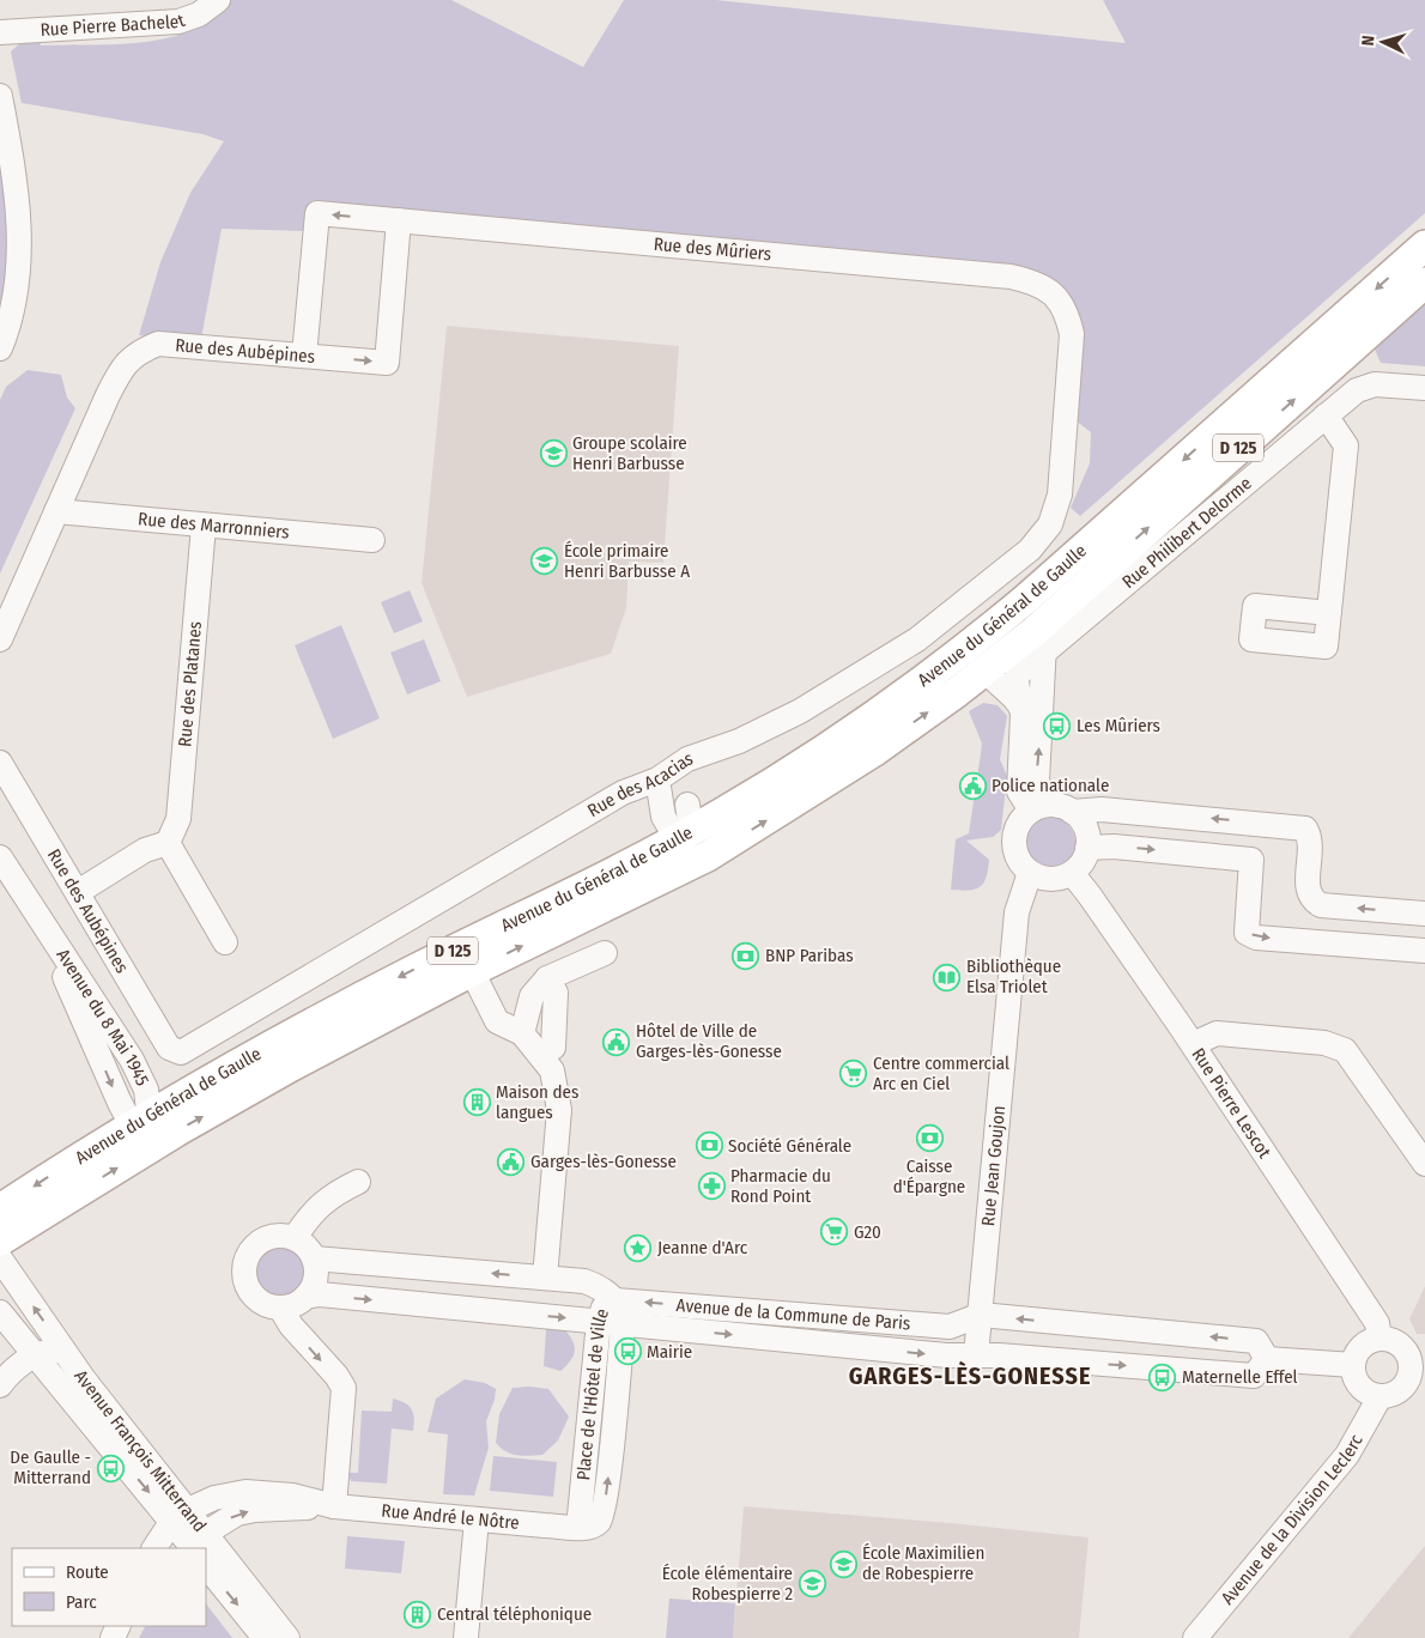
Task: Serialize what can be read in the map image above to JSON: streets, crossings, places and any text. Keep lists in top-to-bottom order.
{
  "streets": {
    "main road": ["D 125", "Avenue du Général de Gaulle"],
    "street": [
      "Rue Pierre Bachelet",
      "Rue des Mûriers",
      "Rue des Aubépines",
      "Rue des Marronniers",
      "Rue Philibert Delorme",
      "Rue des Platanes",
      "Rue des Acacias",
      "Avenue du 8 Mai 1945",
      "Rue Pierre Lescot",
      "Rue Jean Goujon",
      "Avenue de la Commune de Paris",
      "Place de l'Hôtel de Ville",
      "Avenue François Mitterrand",
      "Rue André le Nôtre",
      "Avenue de la Division Leclerc"
    ]
  },
  "crossings": [
    ["Rue des Mûriers", "Rue des Aubépines"],
    ["Rue des Mûriers", "Rue des Acacias"],
    ["Rue des Aubépines", "Rue des Marronniers"],
    ["Rue des Aubépines", "Rue des Acacias"],
    ["Rue des Marronniers", "Rue des Platanes"],
    ["Rue Philibert Delorme", "Avenue du Général de Gaulle"],
    ["Avenue du Général de Gaulle", "Avenue du 8 Mai 1945"],
    ["Rue Pierre Lescot", "Rue Jean Goujon"],
    ["Rue Pierre Lescot", "Avenue de la Division Leclerc"],
    ["Rue Jean Goujon", "Avenue de la Commune de Paris"],
    ["Avenue de la Commune de Paris", "Place de l'Hôtel de Ville"],
    ["Place de l'Hôtel de Ville", "Rue André le Nôtre"],
    ["Avenue François Mitterrand", "Rue André le Nôtre"]
  ],
  "districts": ["GARGES-LÈS-GONESSE"],
  "places": {
    "school or university": [
      "Groupe scolaire Henri Barbusse",
      "École primaire Henri Barbusse A",
      "École Maximilien de Robespierre",
      "École élémentaire Robespierre 2"
    ],
    "bus stop": [
      "Les Mûriers",
      "Mairie",
      "Maternelle Effel",
      "De Gaulle - Mitterrand"
    ],
    "public building": ["Police nationale", "Hôtel de Ville de Garges-lès-Gonesse", "Garges-lès-Gonesse"],
    "bank": ["BNP Paribas", "Caisse d'Épargne", "Société Générale"],
    "library": ["Bibliothèque Elsa Triolet"],
    "supermarket": ["Centre commercial Arc en Ciel", "G20"],
    "building": ["Maison des langues", "Central téléphonique"],
    "pharmacy": ["Pharmacie du Rond Point"],
    "place": ["Jeanne d'Arc"]
  },
  "legend": ["Route", "Parc"],
  "north": "left"
}
